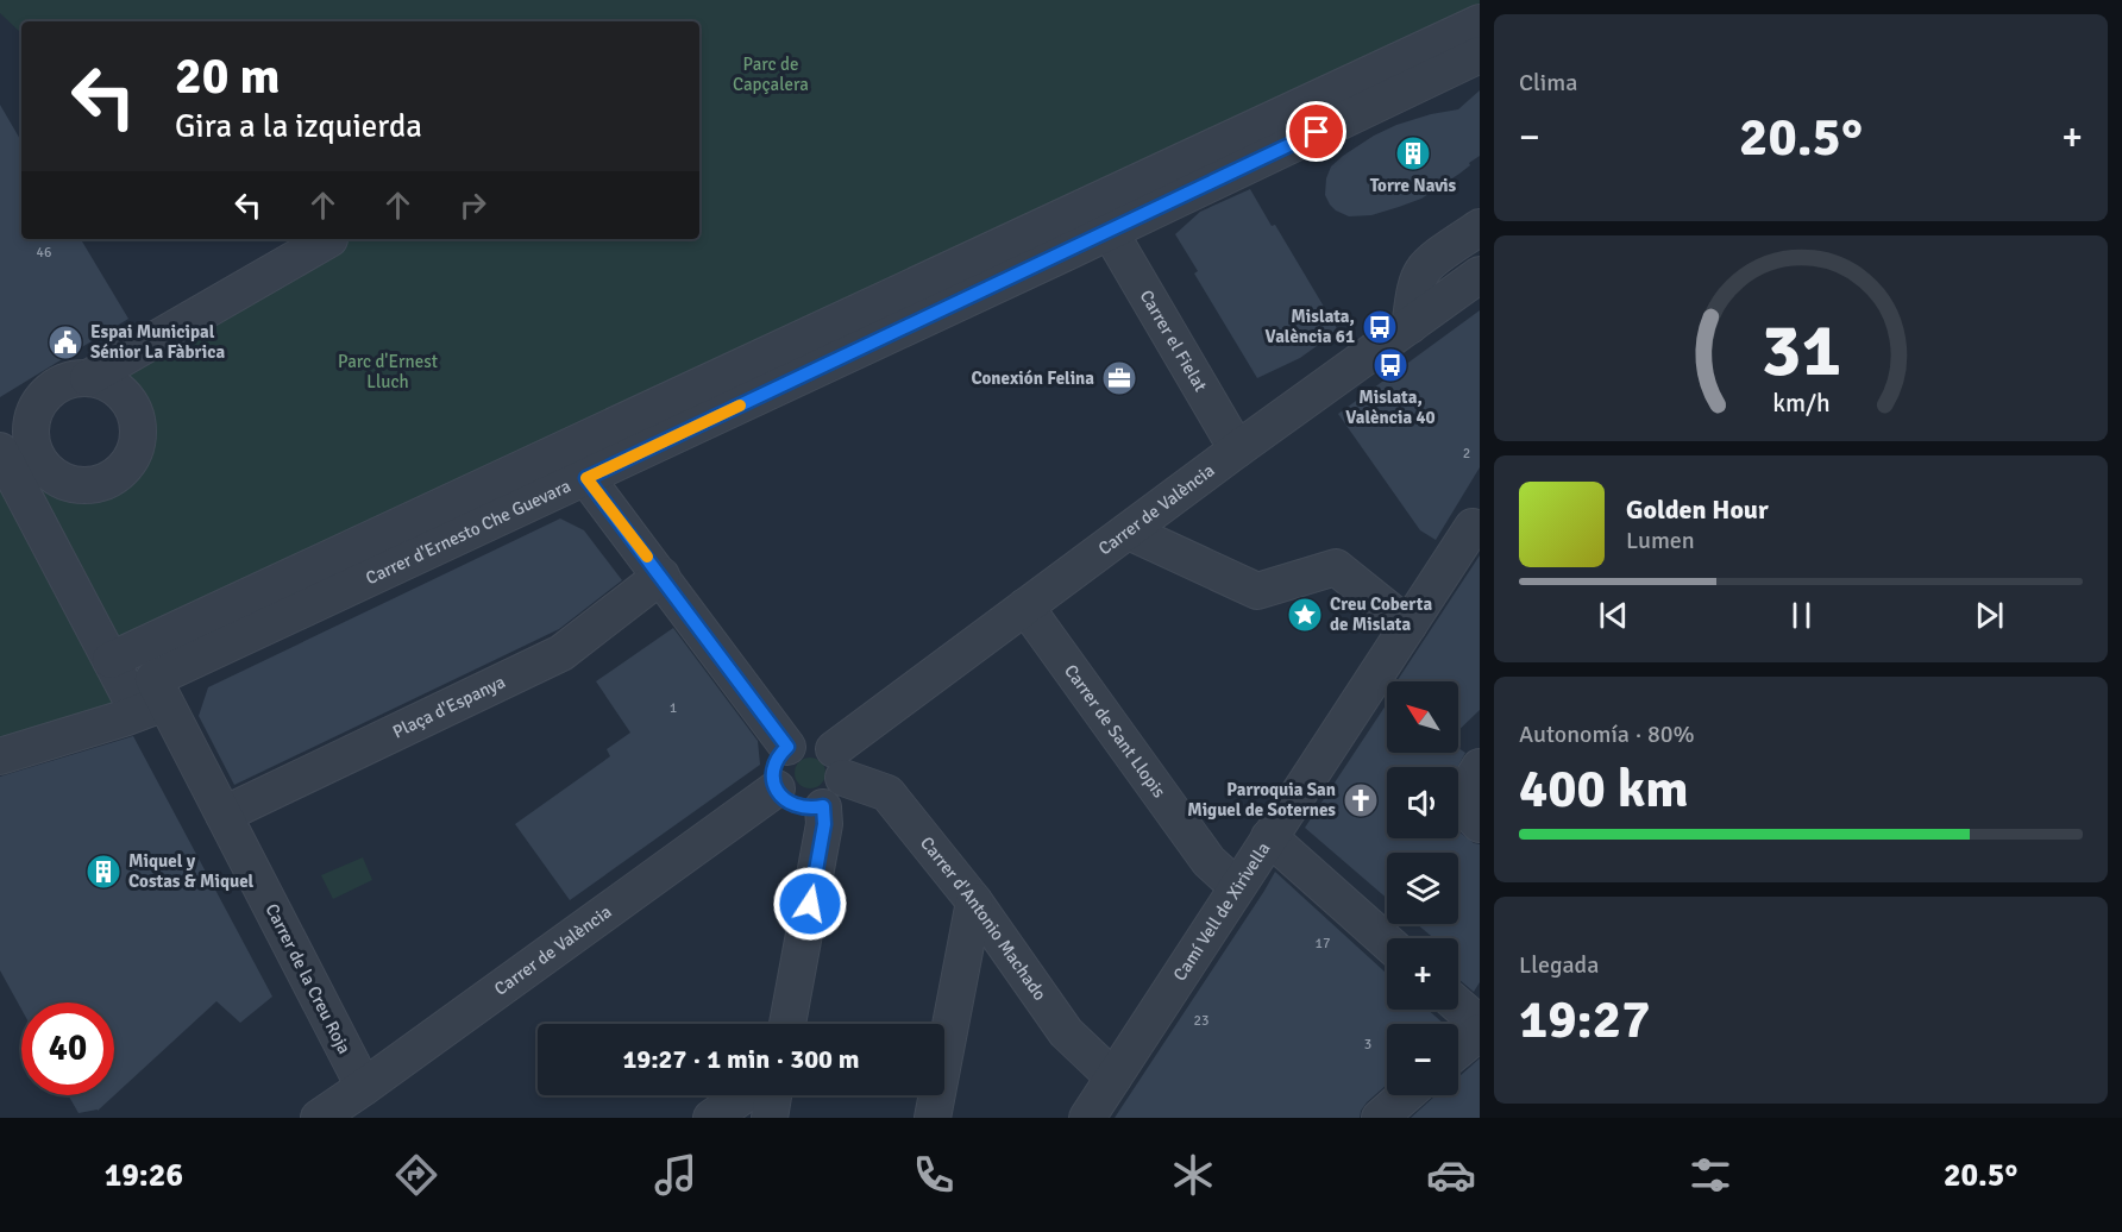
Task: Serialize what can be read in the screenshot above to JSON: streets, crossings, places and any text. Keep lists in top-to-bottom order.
{
  "streets": {
    "street": [
      "Carrer el Fielat",
      "Carrer de València",
      "Carrer d'Ernesto Che Guevara",
      "Plaça d'Espanya",
      "Carrer de Sant Llopis",
      "Camí Vell de Xirivella",
      "Carrer d'Antonio Machado",
      "Carrer de la Creu Roja"
    ]
  },
  "crossings": [
    ["Carrer el Fielat", "Carrer de València"],
    ["Carrer el Fielat", "Carrer d'Ernesto Che Guevara"],
    ["Carrer de València", "Carrer de Sant Llopis"],
    ["Carrer de València", "Carrer d'Antonio Machado"],
    ["Carrer de València", "Carrer de la Creu Roja"],
    ["Carrer d'Ernesto Che Guevara", "Carrer de la Creu Roja"],
    ["Plaça d'Espanya", "Carrer de la Creu Roja"],
    ["Carrer de Sant Llopis", "Camí Vell de Xirivella"],
    ["Camí Vell de Xirivella", "Carrer d'Antonio Machado"]
  ],
  "parks": ["Parc de Capçalera", "Parc d'Ernest Lluch"],
  "places": {
    "building": ["Torre Navis", "Miquel y Costas & Miquel"],
    "bus stop": ["Mislata, València 61", "Mislata, València 40"],
    "public building": ["Espai Municipal Sénior La Fàbrica"],
    "office": ["Conexión Felina"],
    "place": ["Creu Coberta de Mislata"],
    "church": ["Parroquia San Miguel de Soternes"]
  },
  "house_numbers": [
    "46",
    "2",
    "1",
    "17",
    "23",
    "3"
  ],
  "north": "top left",
  "page": {
    "tile": [
      "Clima",
      ["Autonomía · 80%", "400 km"],
      ["Llegada", "19:27"]
    ],
    "turn": ["20 m", "Gira a la izquierda"],
    "heat": ["−", "20.5°", "+"],
    "song": ["Golden Hour", "Lumen"],
    "map_buttons": ["+", "−"],
    "limit": "40",
    "trip": "19:27 · 1 min · 300 m",
    "tabs": ["19:26", "20.5°"],
    "gauge": ["31", "km/h"]
  }
}
